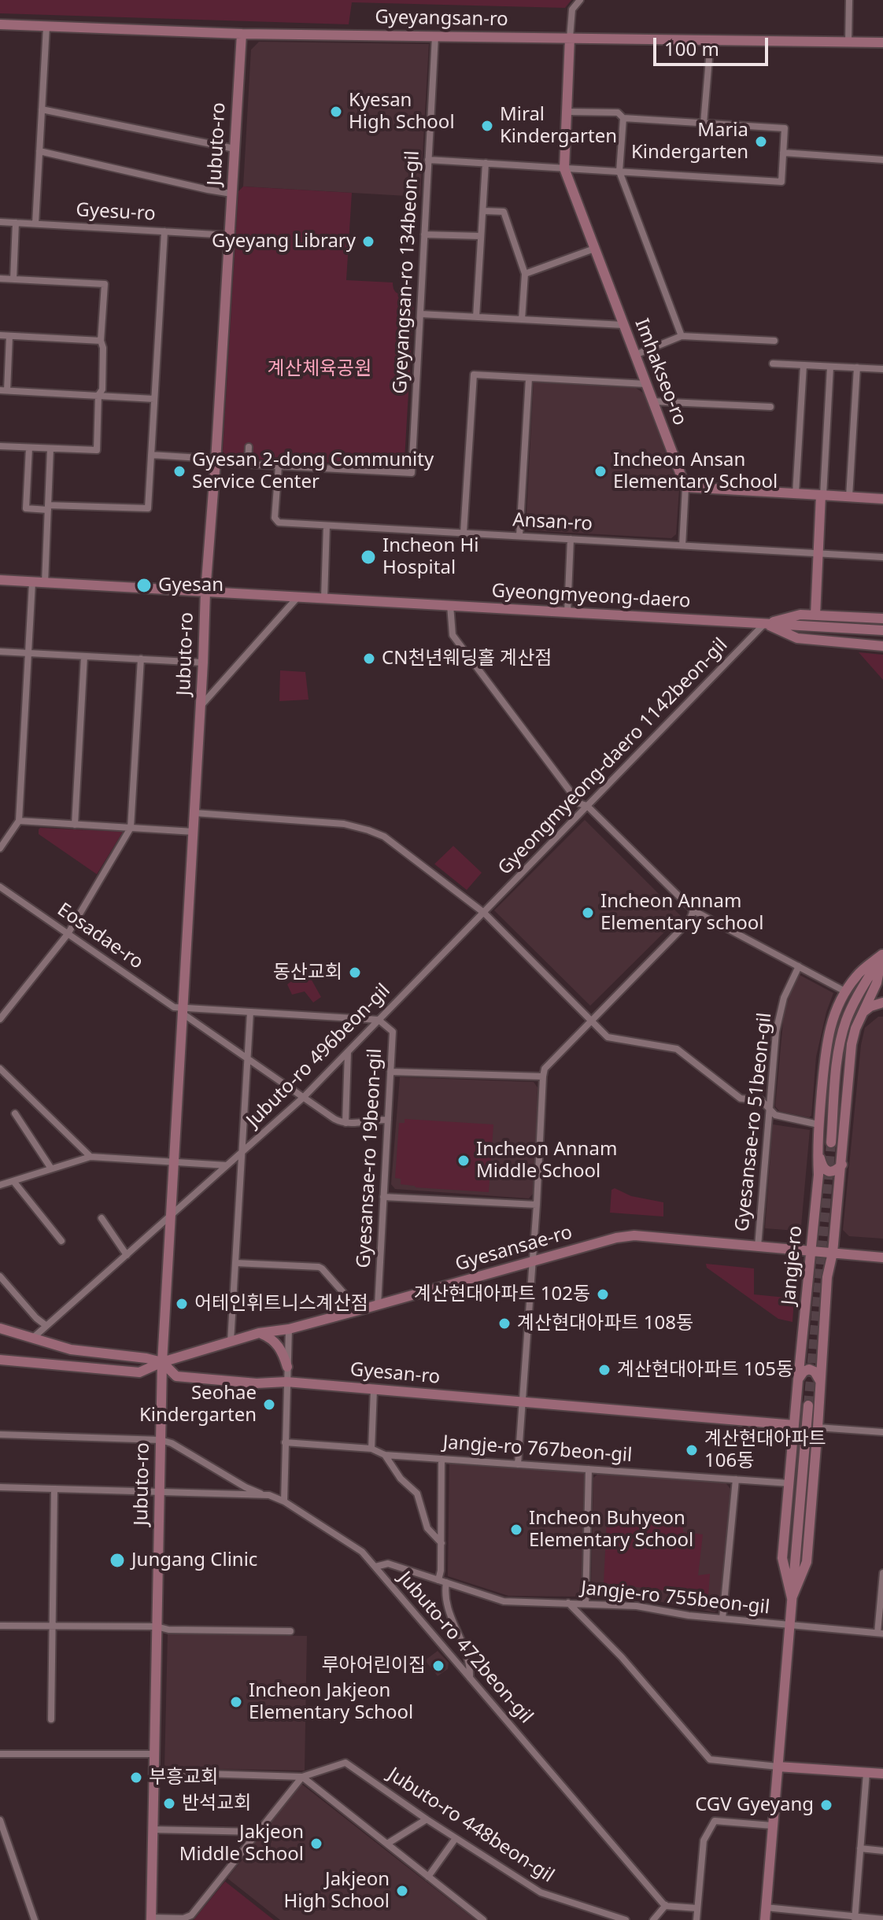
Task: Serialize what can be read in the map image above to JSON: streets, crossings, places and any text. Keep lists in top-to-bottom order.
{
  "streets": {
    "street": [
      "Gyeyangsan-ro",
      "Jubuto-ro",
      "Gyesu-ro",
      "Gyeyangsan-ro 134beon-gil",
      "Imhakseo-ro",
      "Ansan-ro",
      "Gyeongmyeong-daero",
      "Gyeongmyeong-daero 1142beon-gil",
      "Eosadae-ro",
      "Jubuto-ro 496beon-gil",
      "Gyesansae-ro 51beon-gil",
      "Gyesansae-ro 19beon-gil",
      "Gyesansae-ro",
      "Jangje-ro",
      "Gyesan-ro",
      "Jangje-ro 767beon-gil",
      "Jangje-ro 755beon-gil",
      "Jubuto-ro 472beon-gil",
      "Jubuto-ro 448beon-gil"
    ]
  },
  "crossings": [
    ["Gyeyangsan-ro", "Jubuto-ro"],
    ["Gyeyangsan-ro", "Gyeyangsan-ro 134beon-gil"],
    ["Gyeyangsan-ro", "Imhakseo-ro"],
    ["Jubuto-ro", "Gyesu-ro"],
    ["Jubuto-ro", "Gyeongmyeong-daero"],
    ["Jubuto-ro", "Eosadae-ro"],
    ["Jubuto-ro", "Jubuto-ro 496beon-gil"],
    ["Jubuto-ro", "Gyesansae-ro"],
    ["Jubuto-ro", "Gyesan-ro"],
    ["Jubuto-ro", "Jubuto-ro 472beon-gil"],
    ["Jubuto-ro", "Jubuto-ro 448beon-gil"],
    ["Gyeyangsan-ro 134beon-gil", "Ansan-ro"],
    ["Gyeongmyeong-daero", "Gyeongmyeong-daero 1142beon-gil"],
    ["Gyeongmyeong-daero 1142beon-gil", "Jubuto-ro 496beon-gil"],
    ["Jubuto-ro 496beon-gil", "Gyesansae-ro 19beon-gil"],
    ["Gyesansae-ro 51beon-gil", "Gyesansae-ro"],
    ["Gyesansae-ro 19beon-gil", "Gyesansae-ro"],
    ["Gyesansae-ro", "Jangje-ro"],
    ["Gyesansae-ro", "Gyesan-ro"],
    ["Jangje-ro", "Gyesan-ro"],
    ["Jangje-ro", "Jangje-ro 767beon-gil"],
    ["Jangje-ro", "Jangje-ro 755beon-gil"],
    ["Jangje-ro 755beon-gil", "Jubuto-ro 472beon-gil"]
  ],
  "parks": ["계산체육공원"],
  "places": [
    "Kyesan High School",
    "Miral Kindergarten",
    "Maria Kindergarten",
    "Gyeyang Library",
    "Gyesan 2-dong Community Service Center",
    "Incheon Ansan Elementary School",
    "Incheon Hi Hospital",
    "Gyesan",
    "CN천년웨딩홀 계산점",
    "Incheon Annam Elementary school",
    "동산교회",
    "Incheon Annam Middle School",
    "계산현대아파트 102동",
    "어테인휘트니스계산점",
    "계산현대아파트 108동",
    "계산현대아파트 105동",
    "Seohae Kindergarten",
    "계산현대아파트 106동",
    "Incheon Buhyeon Elementary School",
    "Jungang Clinic",
    "루아어린이집",
    "Incheon Jakjeon Elementary School",
    "부흥교회",
    "반석교회",
    "CGV Gyeyang",
    "Jakjeon Middle School",
    "Jakjeon High School"
  ],
  "scale_bar": "100 m"
}
